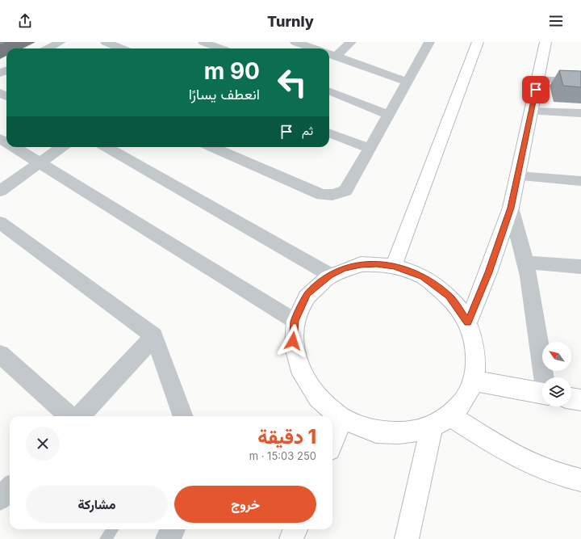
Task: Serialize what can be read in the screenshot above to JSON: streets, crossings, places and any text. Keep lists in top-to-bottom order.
{
  "north": "top left",
  "page": {
    "header": "Turnly",
    "turn": ["90 m", "انعطف يسارًا"],
    "then": "ثم",
    "heading": ["1 دقيقة", "250 m · 15:03"],
    "buttons": ["خروج", "مشاركة"]
  }
}
